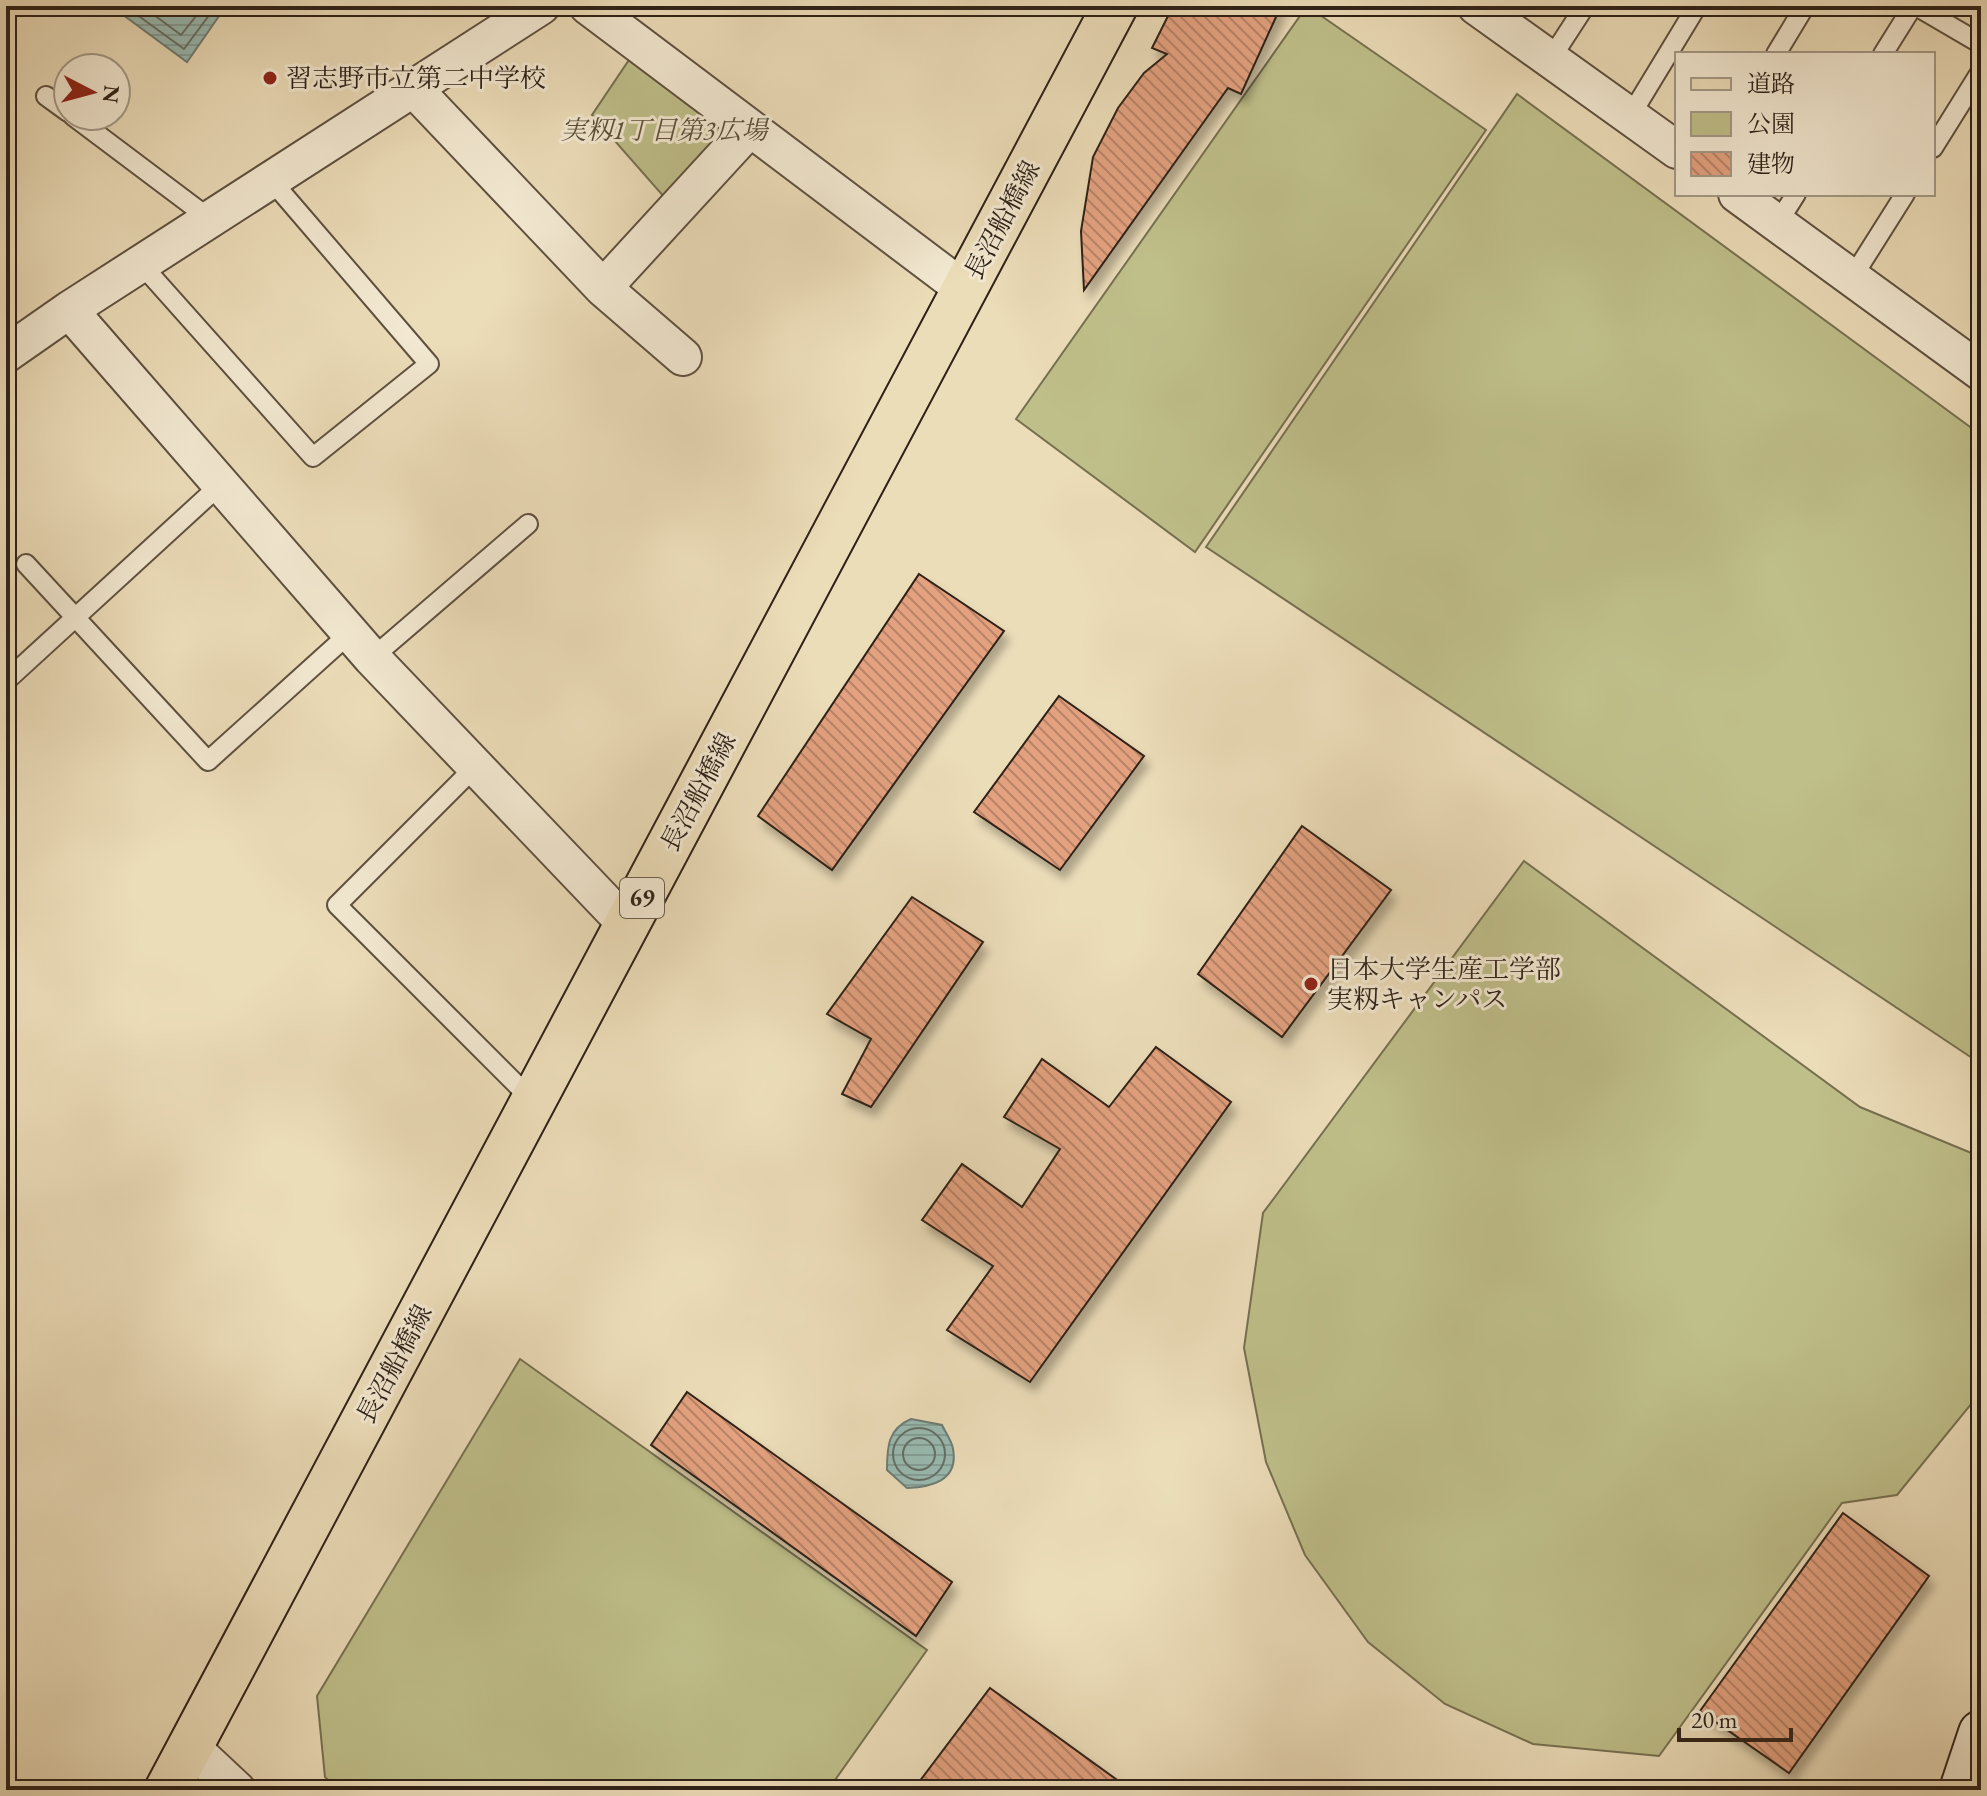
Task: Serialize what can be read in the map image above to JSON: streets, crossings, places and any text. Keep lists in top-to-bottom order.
{
  "streets": {
    "main road": ["長沼船橋線", "69"]
  },
  "parks": ["実籾1丁目第3広場"],
  "places": ["習志野市立第二中学校", "日本大学生産工学部 実籾キャンパス"],
  "legend": ["道路", "公園", "建物"],
  "scale_bar": "20 m",
  "north": "right"
}
